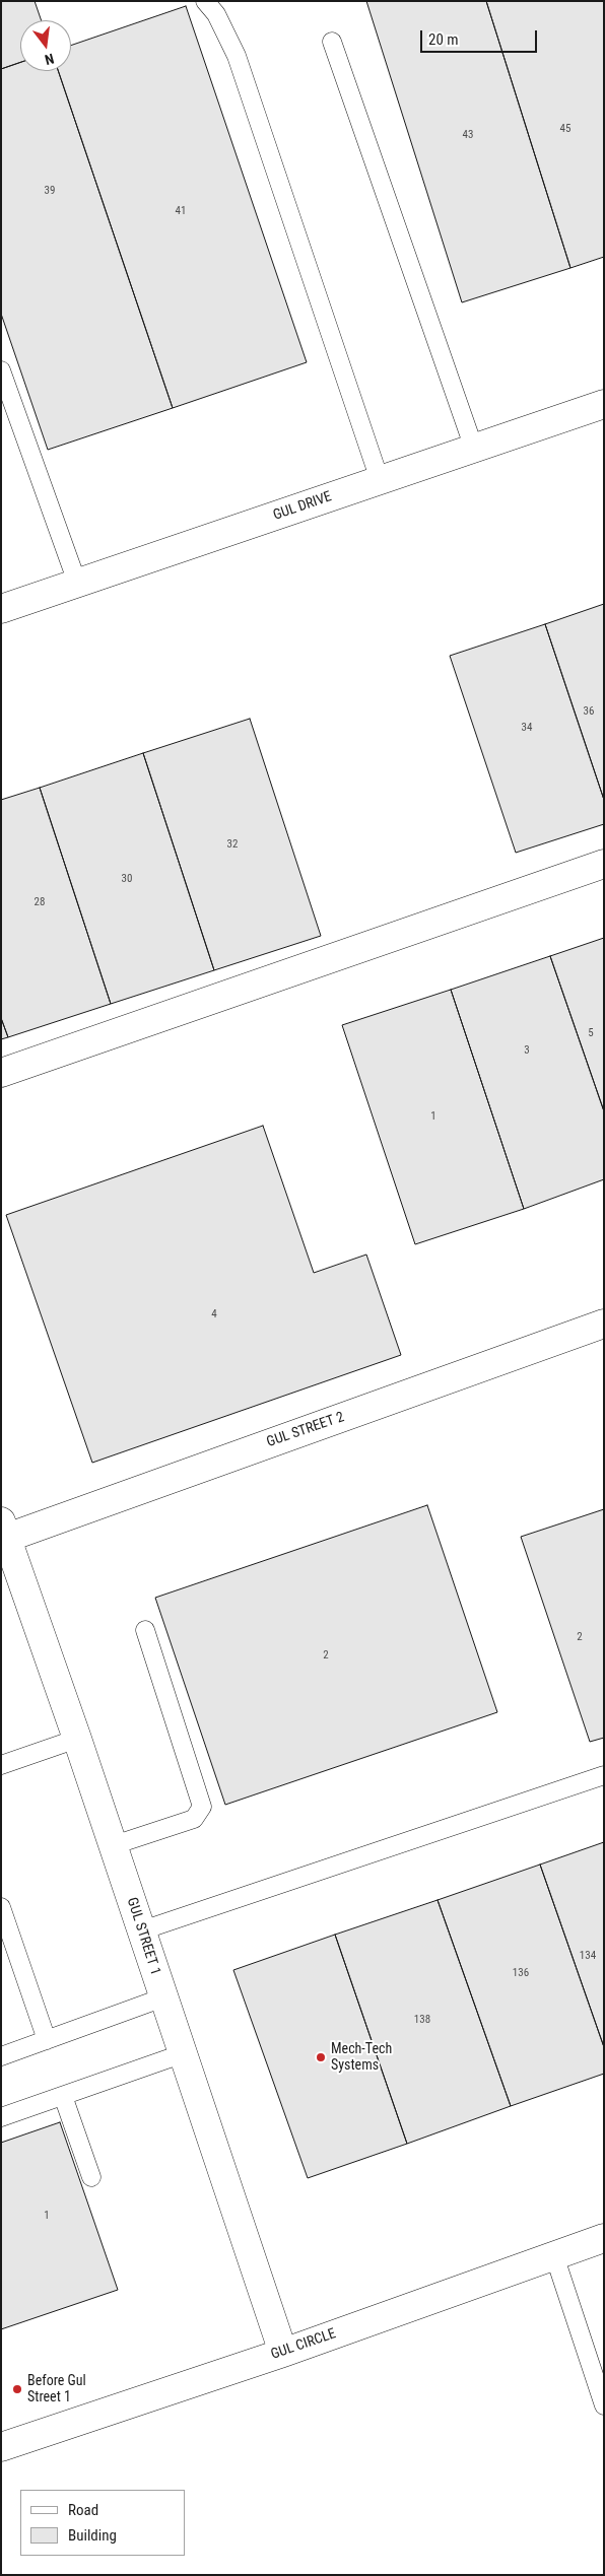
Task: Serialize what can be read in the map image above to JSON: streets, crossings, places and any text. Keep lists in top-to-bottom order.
{
  "streets": {
    "street": [
      "GUL DRIVE",
      "GUL STREET 2",
      "GUL STREET 1",
      "GUL CIRCLE"
    ]
  },
  "crossings": [
    ["GUL STREET 2", "GUL STREET 1"],
    ["GUL STREET 1", "GUL CIRCLE"]
  ],
  "places": ["Mech-Tech Systems", "Before Gul Street 1"],
  "house_numbers": [
    "45",
    "43",
    "39",
    "41",
    "36",
    "34",
    "32",
    "30",
    "28",
    "5",
    "3",
    "1",
    "4",
    "2",
    "2",
    "134",
    "136",
    "138",
    "1"
  ],
  "legend": ["Road", "Building"],
  "scale_bar": "20 m",
  "north": "bottom"
}
